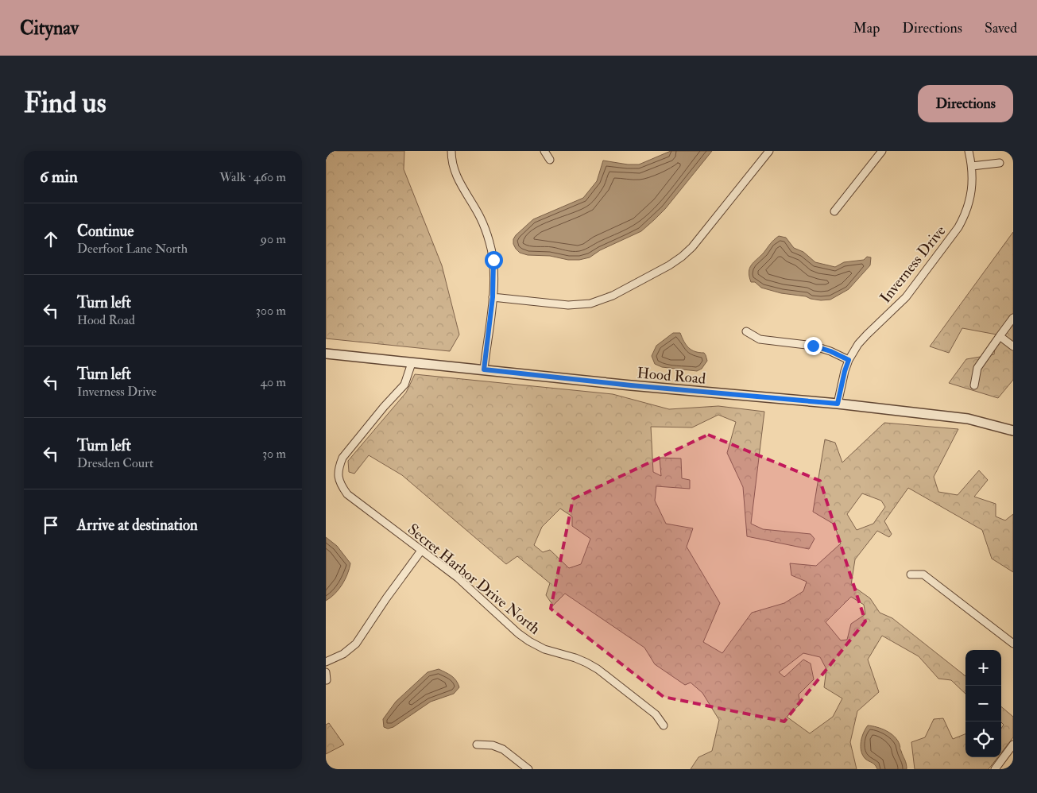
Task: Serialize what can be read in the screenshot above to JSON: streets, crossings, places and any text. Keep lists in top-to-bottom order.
{
  "streets": {
    "street": ["Inverness Drive", "Hood Road", "Secret Harbor Drive North"]
  },
  "crossings": [
    ["Inverness Drive", "Hood Road"],
    ["Hood Road", "Secret Harbor Drive North"]
  ],
  "page": {
    "header": "Citynav",
    "nav": ["Map", "Directions", "Saved"],
    "buttons": "Directions",
    "title": "Find us",
    "heading": ["6 min", "Walk · 460 m"],
    "list": [
      ["Continue", "Deerfoot Lane North", "90 m"],
      ["Turn left", "Hood Road", "300 m"],
      ["Turn left", "Inverness Drive", "40 m"],
      ["Turn left", "Dresden Court", "30 m"],
      "Arrive at destination"
    ],
    "map_buttons": ["+", "−"]
  }
}
